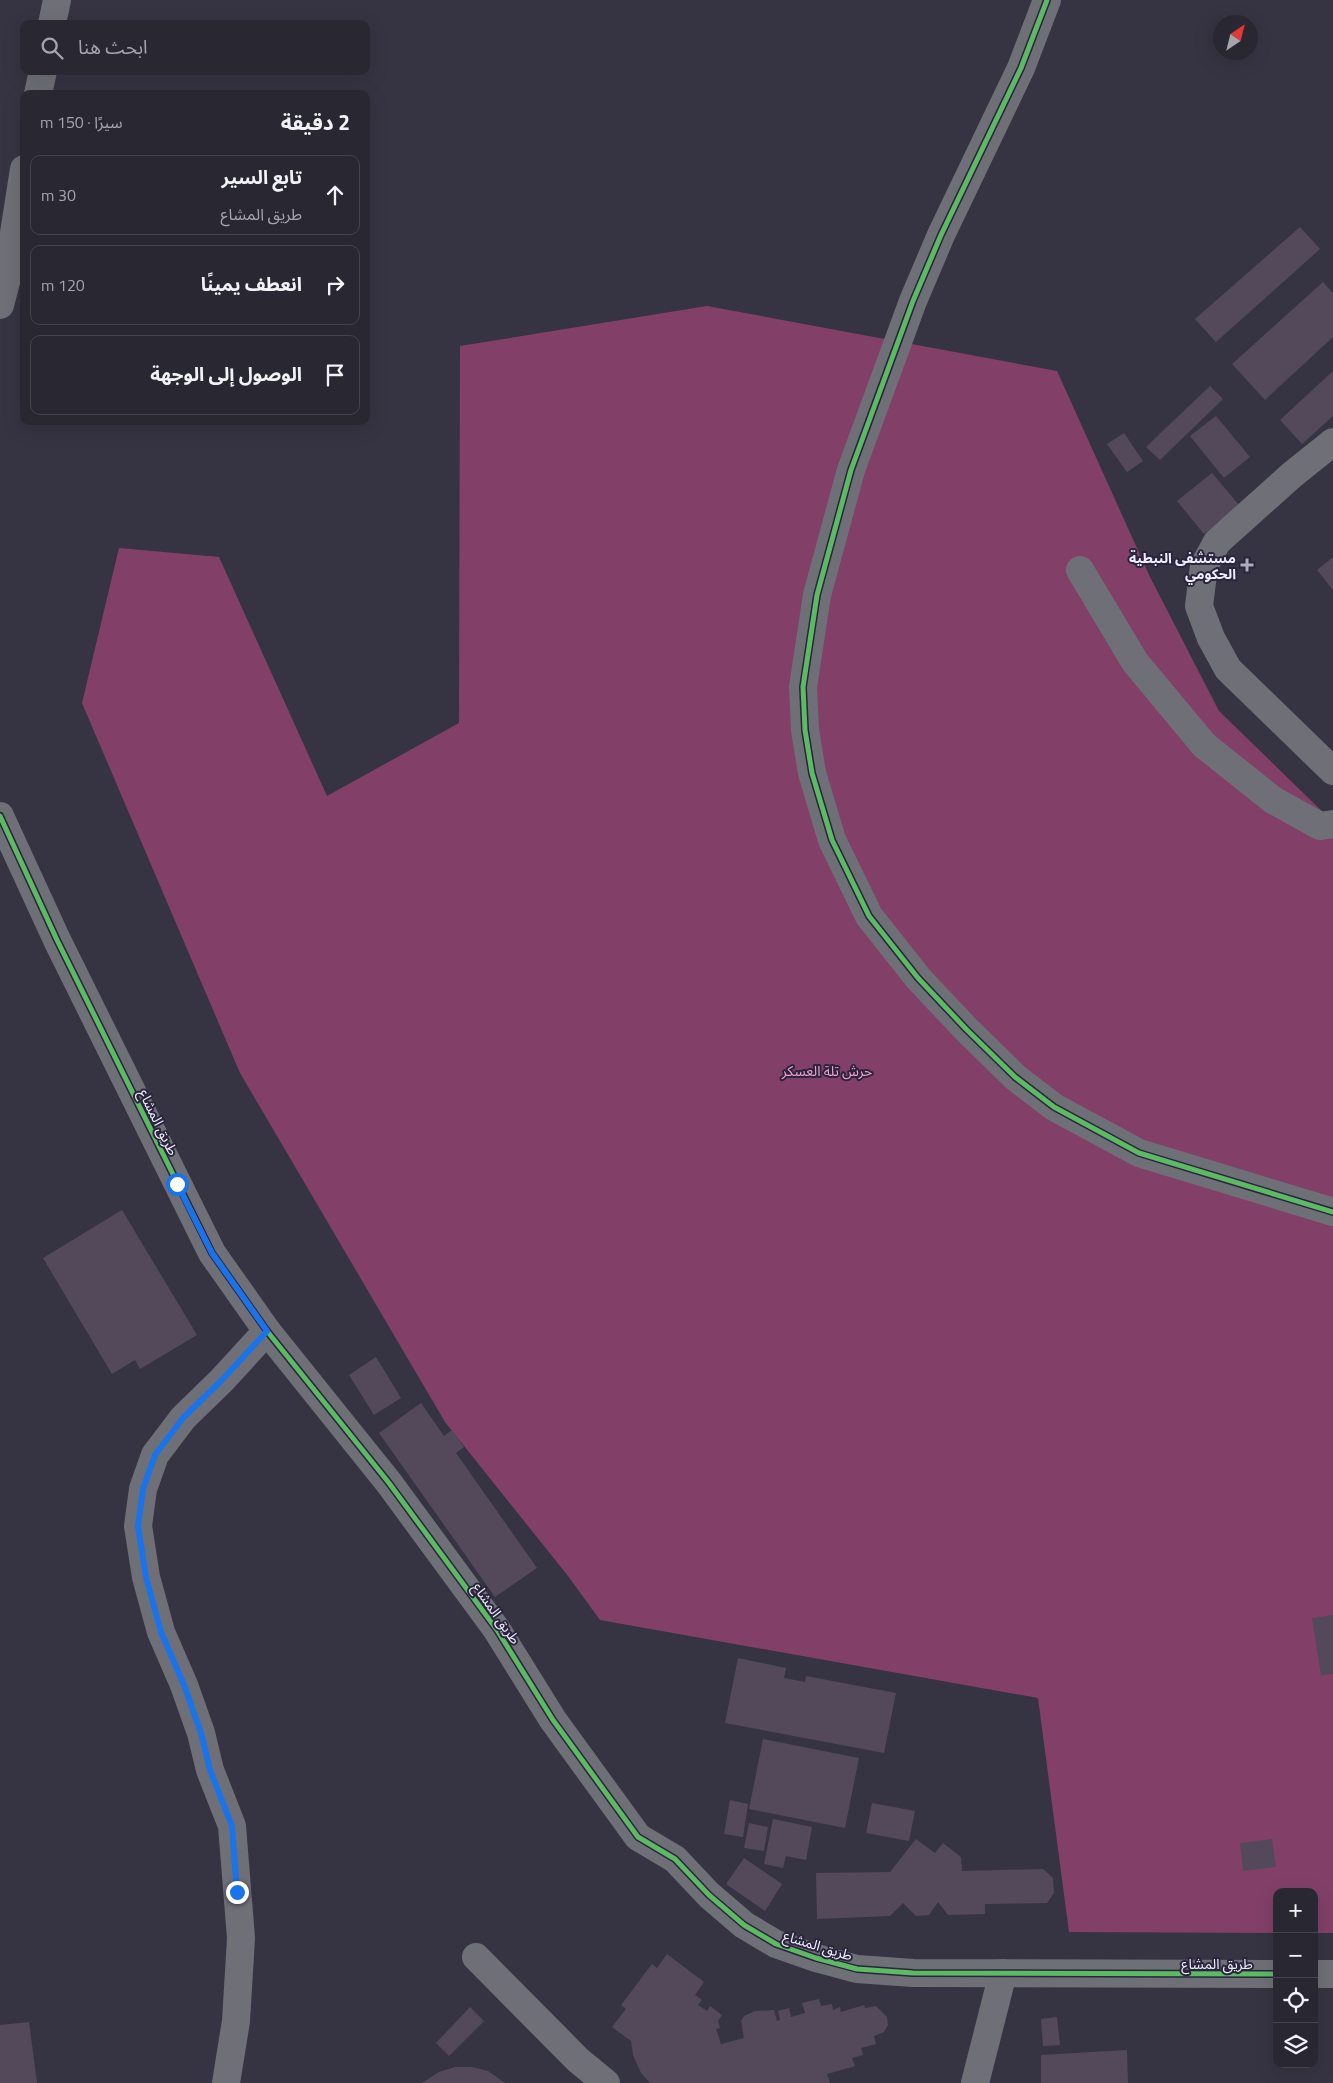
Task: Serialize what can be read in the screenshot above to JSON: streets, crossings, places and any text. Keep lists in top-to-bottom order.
{
  "streets": {
    "street": ["طريق المشاع"]
  },
  "parks": ["حرش تلة العسكر"],
  "places": {
    "health": ["مستشفى النبطية الحكومي"]
  },
  "north": "top right",
  "page": {
    "search": "ابحث هنا",
    "heading": ["2 دقيقة", "سيرًا · 150 m"],
    "list": [
      ["تابع السير", "طريق المشاع", "30 m"],
      ["انعطف يمينًا", "120 m"],
      "الوصول إلى الوجهة"
    ],
    "map_buttons": ["+", "−"]
  }
}
